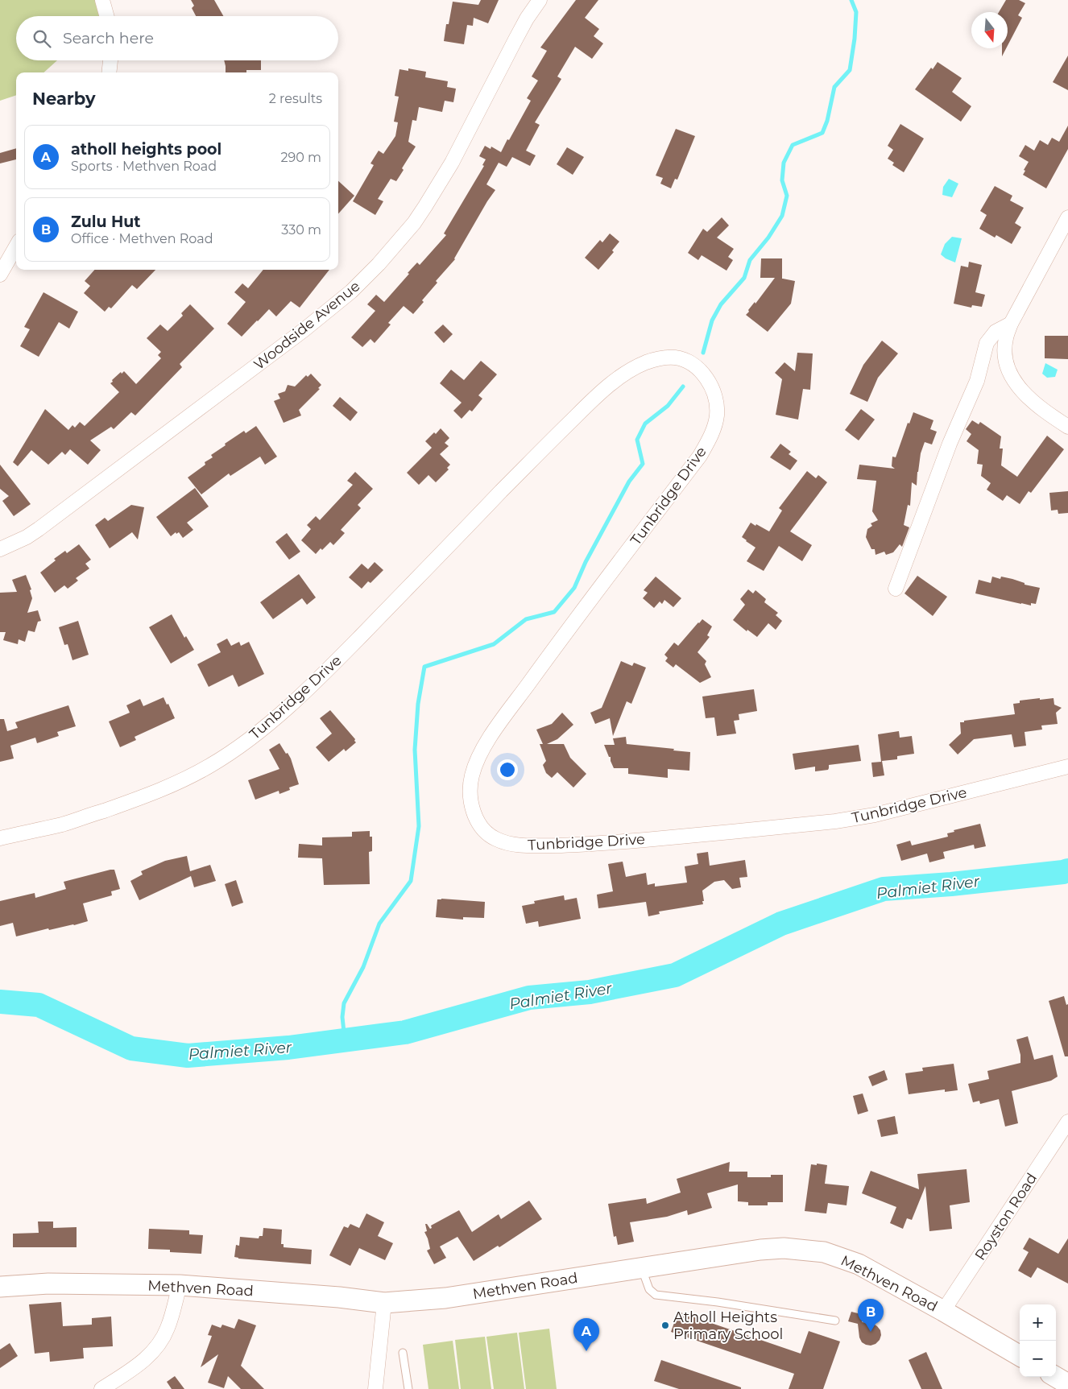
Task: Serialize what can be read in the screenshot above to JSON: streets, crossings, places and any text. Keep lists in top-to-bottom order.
{
  "streets": {
    "street": [
      "Woodside Avenue",
      "Tunbridge Drive",
      "Royston Road",
      "Methven Road"
    ]
  },
  "crossings": [
    ["Royston Road", "Methven Road"]
  ],
  "water": ["Palmiet River"],
  "places": ["Atholl Heights Primary School"],
  "north": "bottom",
  "page": {
    "search": "Search here",
    "heading": ["Nearby", "2 results"],
    "list": [
      {
        "mark": "A",
        "name": "atholl heights pool",
        "note": "Sports · Methven Road",
        "value": "290 m"
      },
      {
        "mark": "B",
        "name": "Zulu Hut",
        "note": "Office · Methven Road",
        "value": "330 m"
      }
    ],
    "pins": ["B", "A"],
    "map_buttons": ["+", "−"]
  }
}
